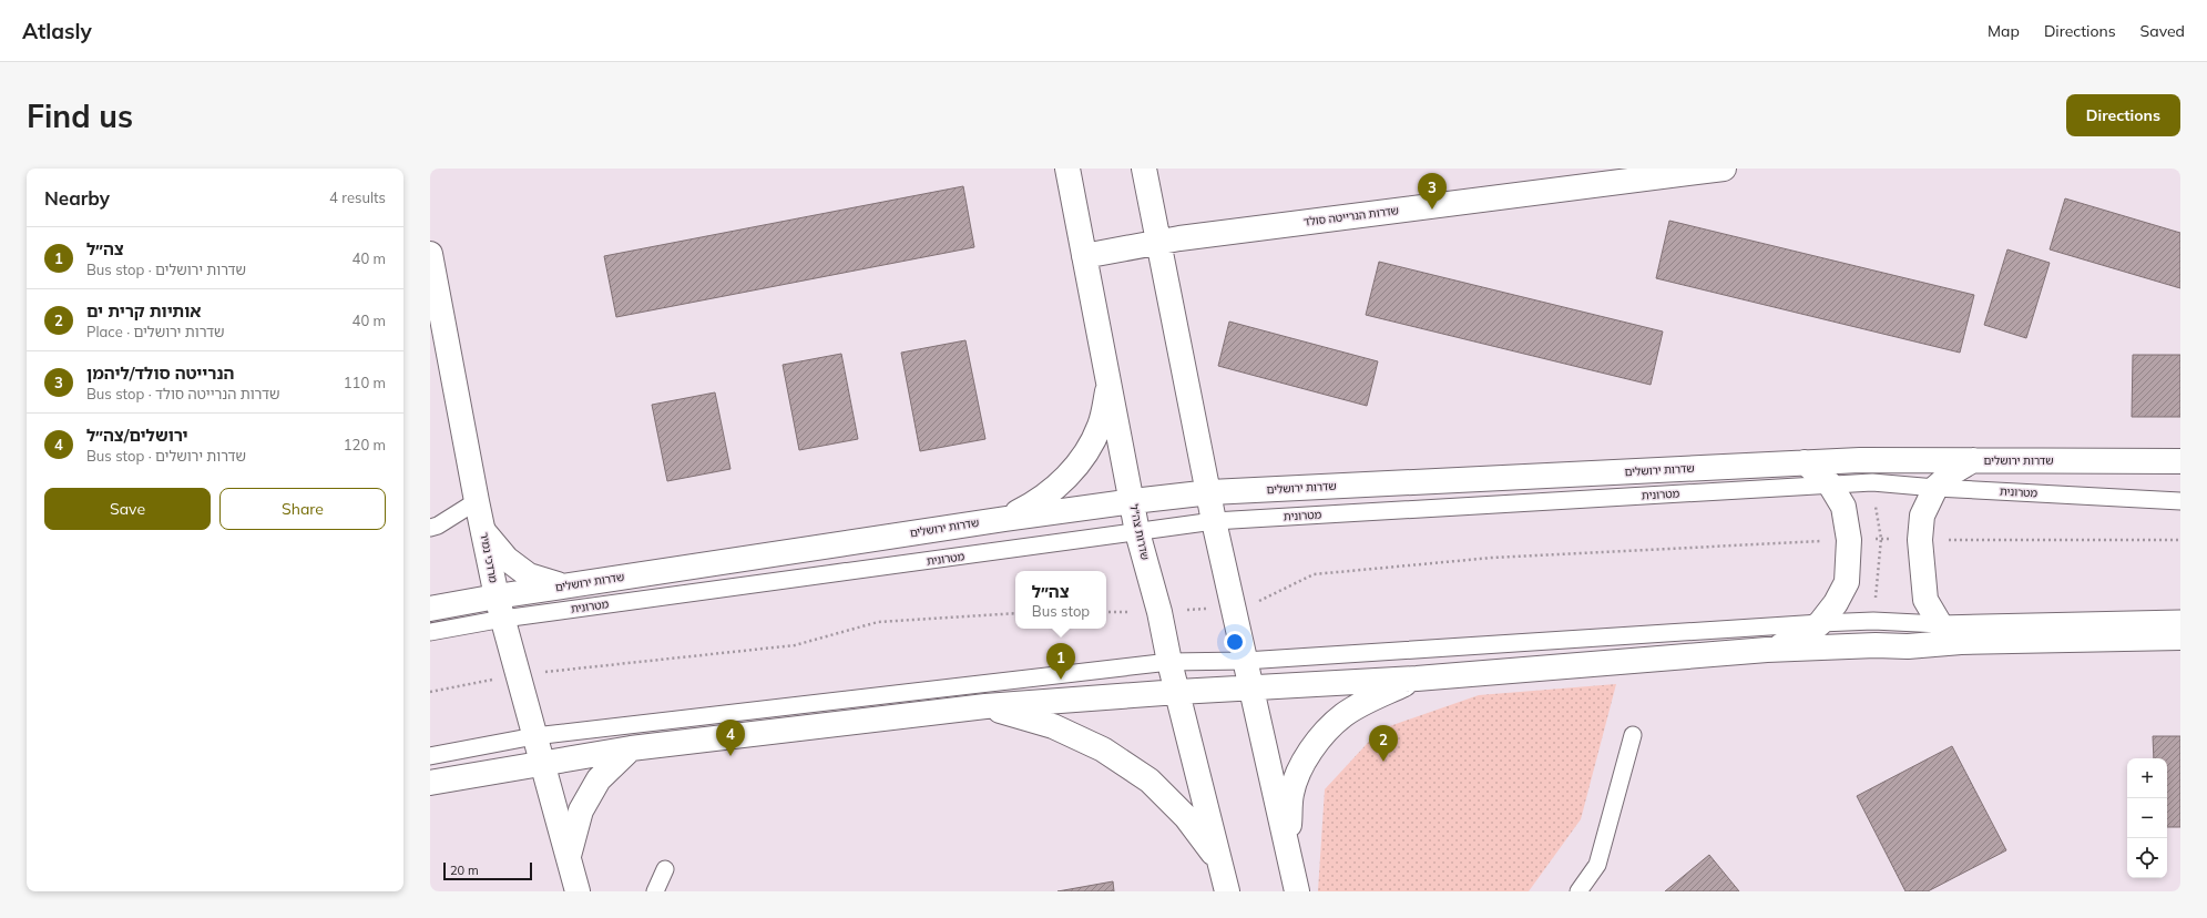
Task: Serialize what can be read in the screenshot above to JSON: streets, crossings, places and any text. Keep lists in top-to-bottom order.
{
  "streets": {
    "main road": [
      "שדרות הנרייטה סולד",
      "שדרות ירושלים",
      "שדרות צה\"ל",
      "מרדכי נמיר"
    ],
    "lane": ["מטרונית"]
  },
  "crossings": [
    ["שדרות הנרייטה סולד", "שדרות צה\"ל"],
    ["שדרות ירושלים", "מטרונית"],
    ["שדרות ירושלים", "שדרות צה\"ל"],
    ["שדרות ירושלים", "מרדכי נמיר"],
    ["מטרונית", "שדרות צה\"ל"],
    ["מטרונית", "מרדכי נמיר"]
  ],
  "scale_bar": "20 m",
  "page": {
    "header": "Atlasly",
    "nav": ["Map", "Directions", "Saved"],
    "buttons": [
      "Directions",
      ["Save", "Share"]
    ],
    "title": "Find us",
    "heading": ["Nearby", "4 results"],
    "pins": [
      "3",
      "1",
      "4",
      "2"
    ],
    "list": [
      {
        "mark": "1",
        "name": "צה״ל",
        "note": "Bus stop · שדרות ירושלים",
        "value": "40 m"
      },
      {
        "mark": "2",
        "name": "אותיות קרית ים",
        "note": "Place · שדרות ירושלים",
        "value": "40 m"
      },
      {
        "mark": "3",
        "name": "הנרייטה סולד/ליהמן",
        "note": "Bus stop · שדרות הנרייטה סולד",
        "value": "110 m"
      },
      {
        "mark": "4",
        "name": "ירושלים/צה״ל",
        "note": "Bus stop · שדרות ירושלים",
        "value": "120 m"
      }
    ],
    "popup": ["צה״ל", "Bus stop"],
    "map_buttons": ["+", "−"],
    "scale": "20 m"
  }
}
